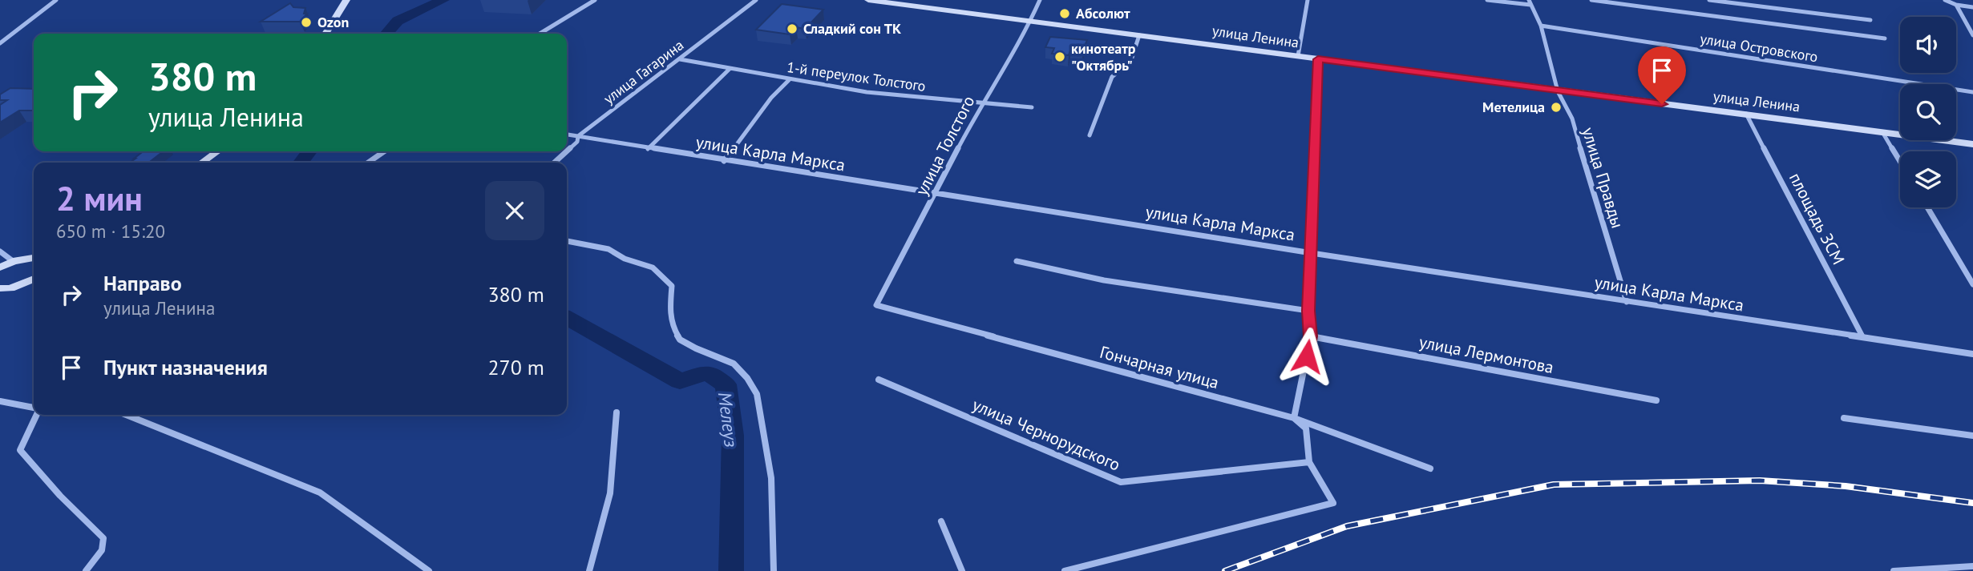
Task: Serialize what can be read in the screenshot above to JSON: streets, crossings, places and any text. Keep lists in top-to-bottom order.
{
  "streets": {
    "main road": ["улица Ленина"],
    "street": [
      "улица Островского",
      "улица Гагарина",
      "1-й переулок Толстого",
      "улица Толстого",
      "улица Карла Маркса",
      "улица Правды",
      "площадь ЗСМ",
      "улица Лермонтова",
      "Гончарная улица",
      "улица Чернорудского"
    ]
  },
  "crossings": [
    ["улица Ленина", "улица Толстого"],
    ["улица Ленина", "улица Правды"],
    ["улица Ленина", "площадь ЗСМ"],
    ["улица Островского", "улица Правды"],
    ["улица Гагарина", "1-й переулок Толстого"],
    ["улица Гагарина", "улица Карла Маркса"],
    ["1-й переулок Толстого", "улица Толстого"],
    ["улица Толстого", "улица Карла Маркса"],
    ["улица Толстого", "Гончарная улица"],
    ["улица Карла Маркса", "улица Правды"],
    ["улица Карла Маркса", "площадь ЗСМ"]
  ],
  "water": ["Мелеуз"],
  "places": [
    "Абсолют",
    "Ozon",
    "Сладкий сон ТК",
    "кинотеатр \"Октябрь\"",
    "Метелица"
  ],
  "page": {
    "turn": ["380 m", "улица Ленина"],
    "heading": ["2 мин", "650 m · 15:20"],
    "list": [
      {
        "name": "Направо",
        "note": "улица Ленина",
        "value": "380 m"
      },
      {
        "name": "Пункт назначения",
        "value": "270 m"
      }
    ]
  }
}
